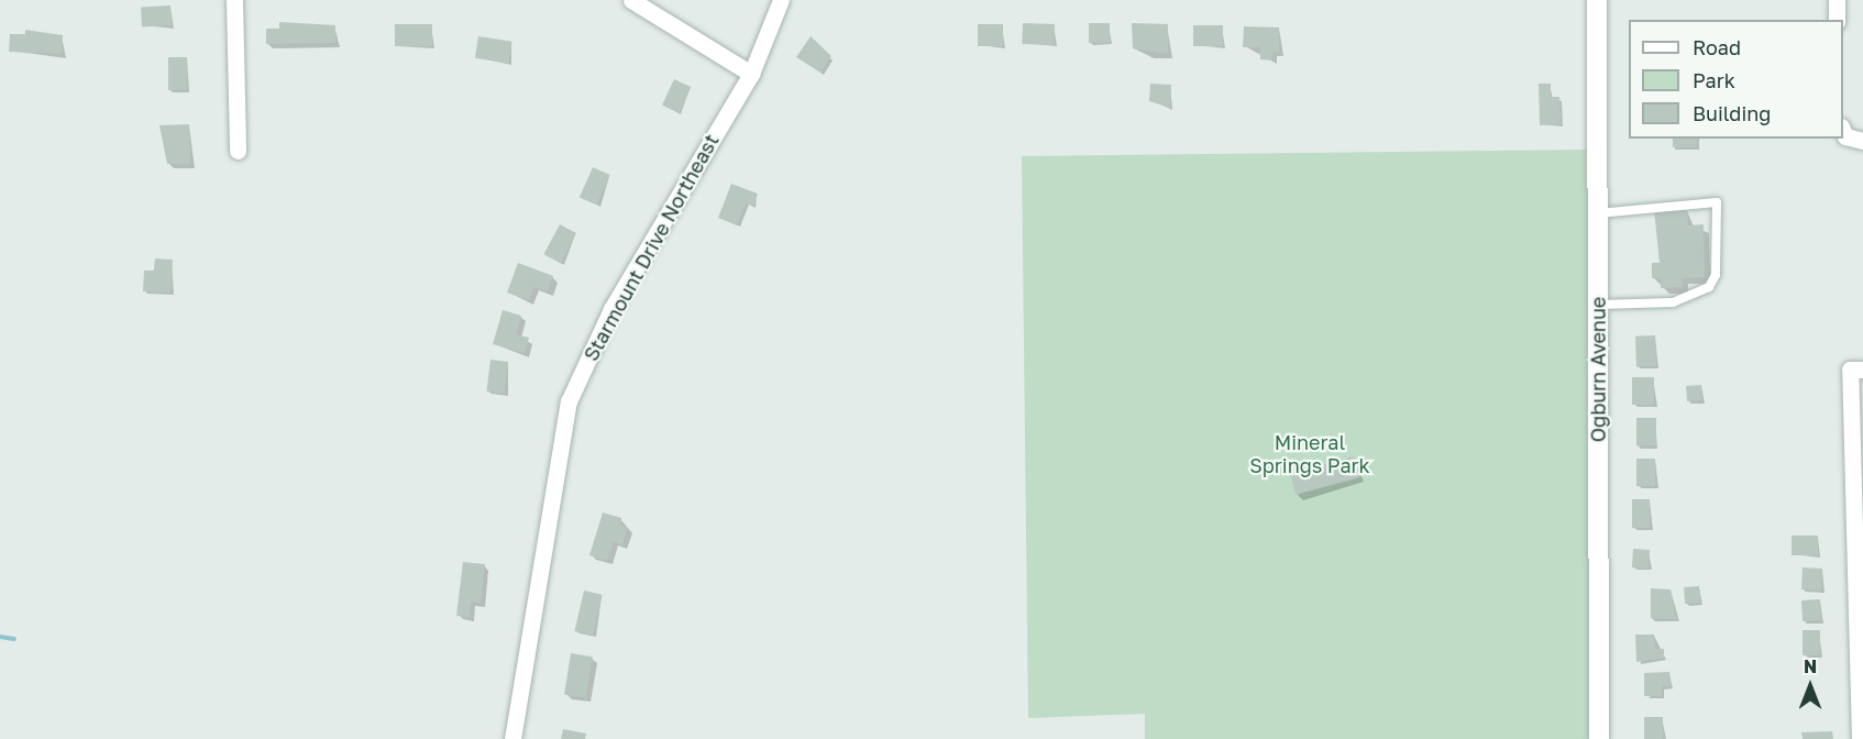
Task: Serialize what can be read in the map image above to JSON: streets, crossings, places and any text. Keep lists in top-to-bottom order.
{
  "streets": {
    "street": ["Starmount Drive Northeast", "Ogburn Avenue"]
  },
  "parks": ["Mineral Springs Park"],
  "legend": ["Road", "Park", "Building"],
  "north": "top"
}
